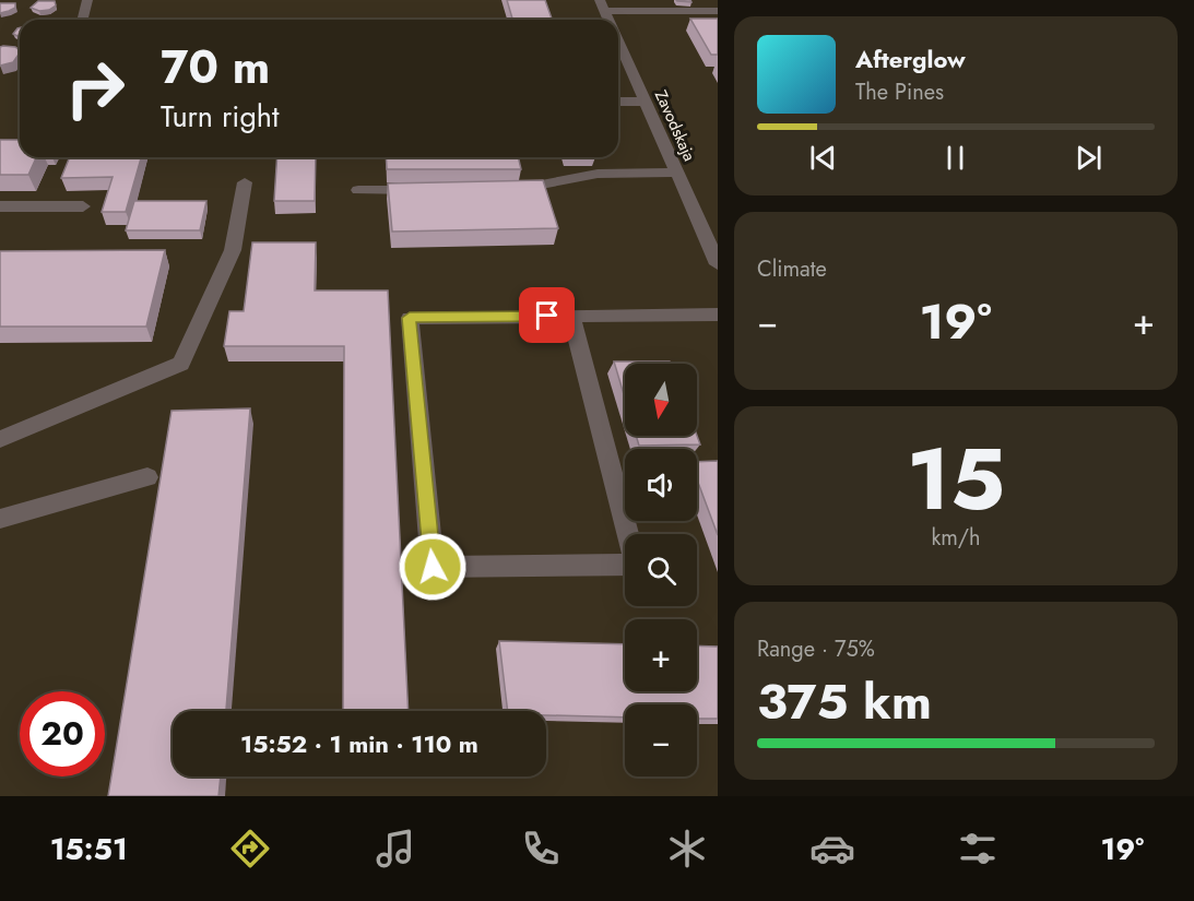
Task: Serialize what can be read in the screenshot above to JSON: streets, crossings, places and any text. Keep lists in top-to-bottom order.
{
  "streets": {
    "street": ["Zavodskaja"]
  },
  "north": "bottom",
  "page": {
    "turn": ["70 m", "Turn right"],
    "song": ["Afterglow", "The Pines"],
    "tile": [
      "Climate",
      ["15", "km/h"],
      ["Range · 75%", "375 km"]
    ],
    "heat": ["−", "19°", "+"],
    "map_buttons": ["+", "−"],
    "limit": "20",
    "trip": "15:52 · 1 min · 110 m",
    "tabs": ["15:51", "19°"]
  }
}
